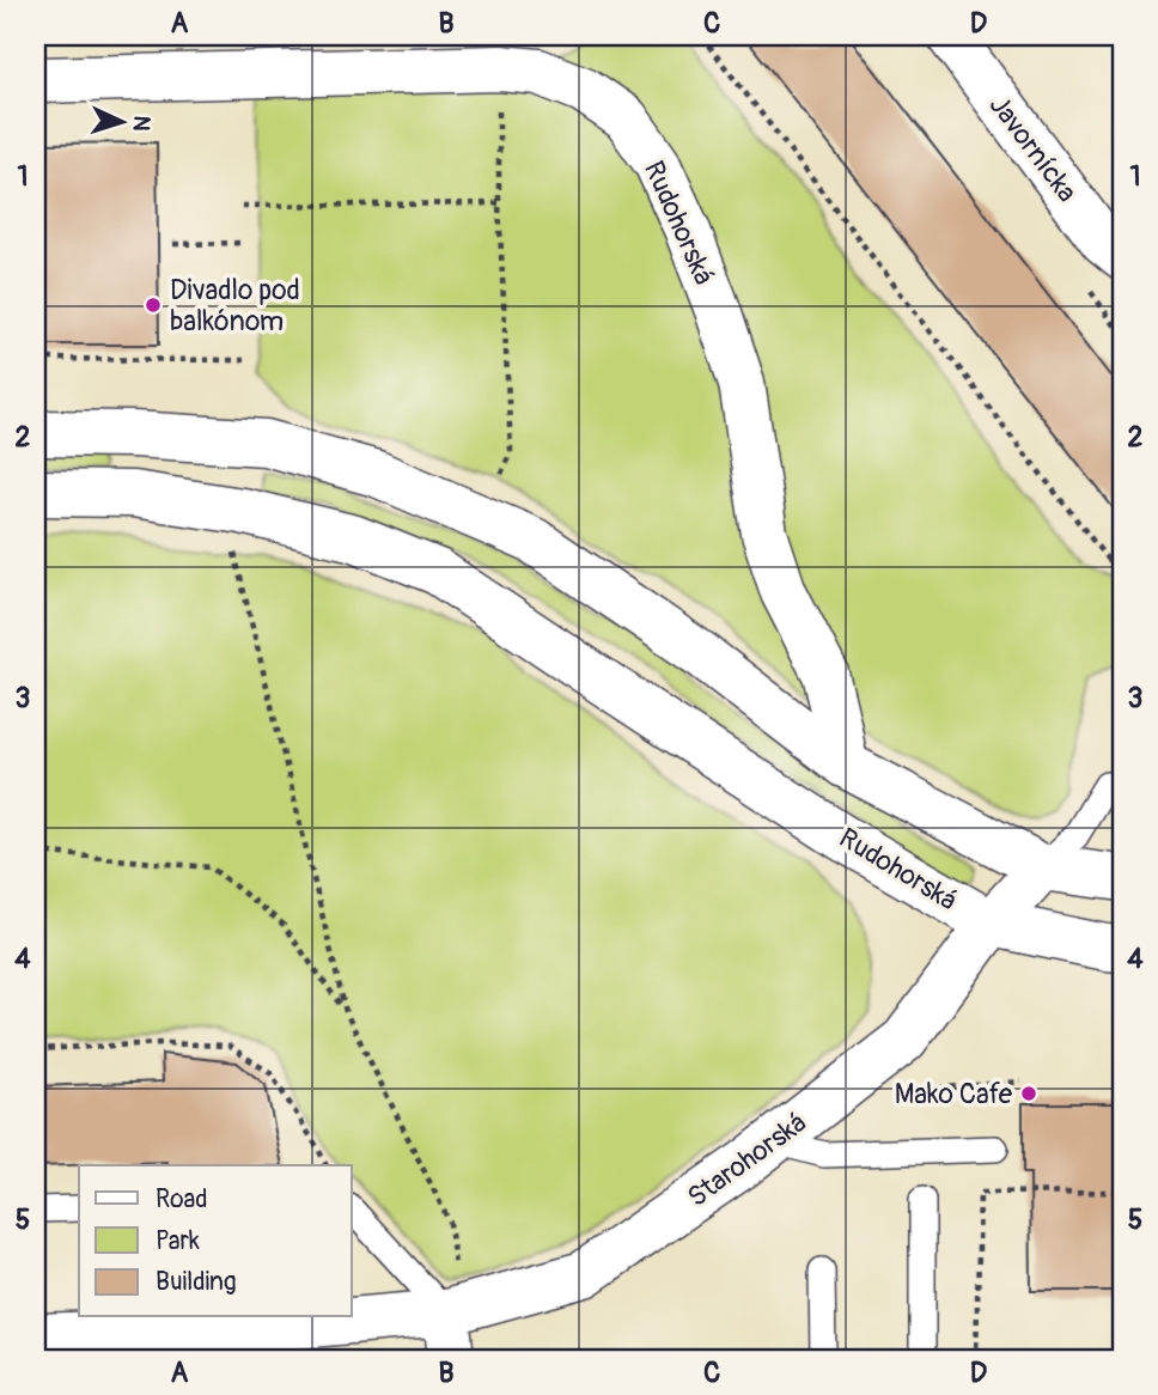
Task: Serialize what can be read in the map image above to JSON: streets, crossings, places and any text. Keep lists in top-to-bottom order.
{
  "streets": {
    "street": ["Javornícka", "Rudohorská", "Starohorská"]
  },
  "crossings": [
    ["Rudohorská", "Starohorská"]
  ],
  "places": ["Divadlo pod balkónom", "Mako Cafe"],
  "legend": ["Road", "Park", "Building"],
  "north": "right",
  "grid": {
    "columns": [
      "A",
      "B",
      "C",
      "D"
    ],
    "rows": [
      "1",
      "2",
      "3",
      "4",
      "5"
    ]
  }
}
